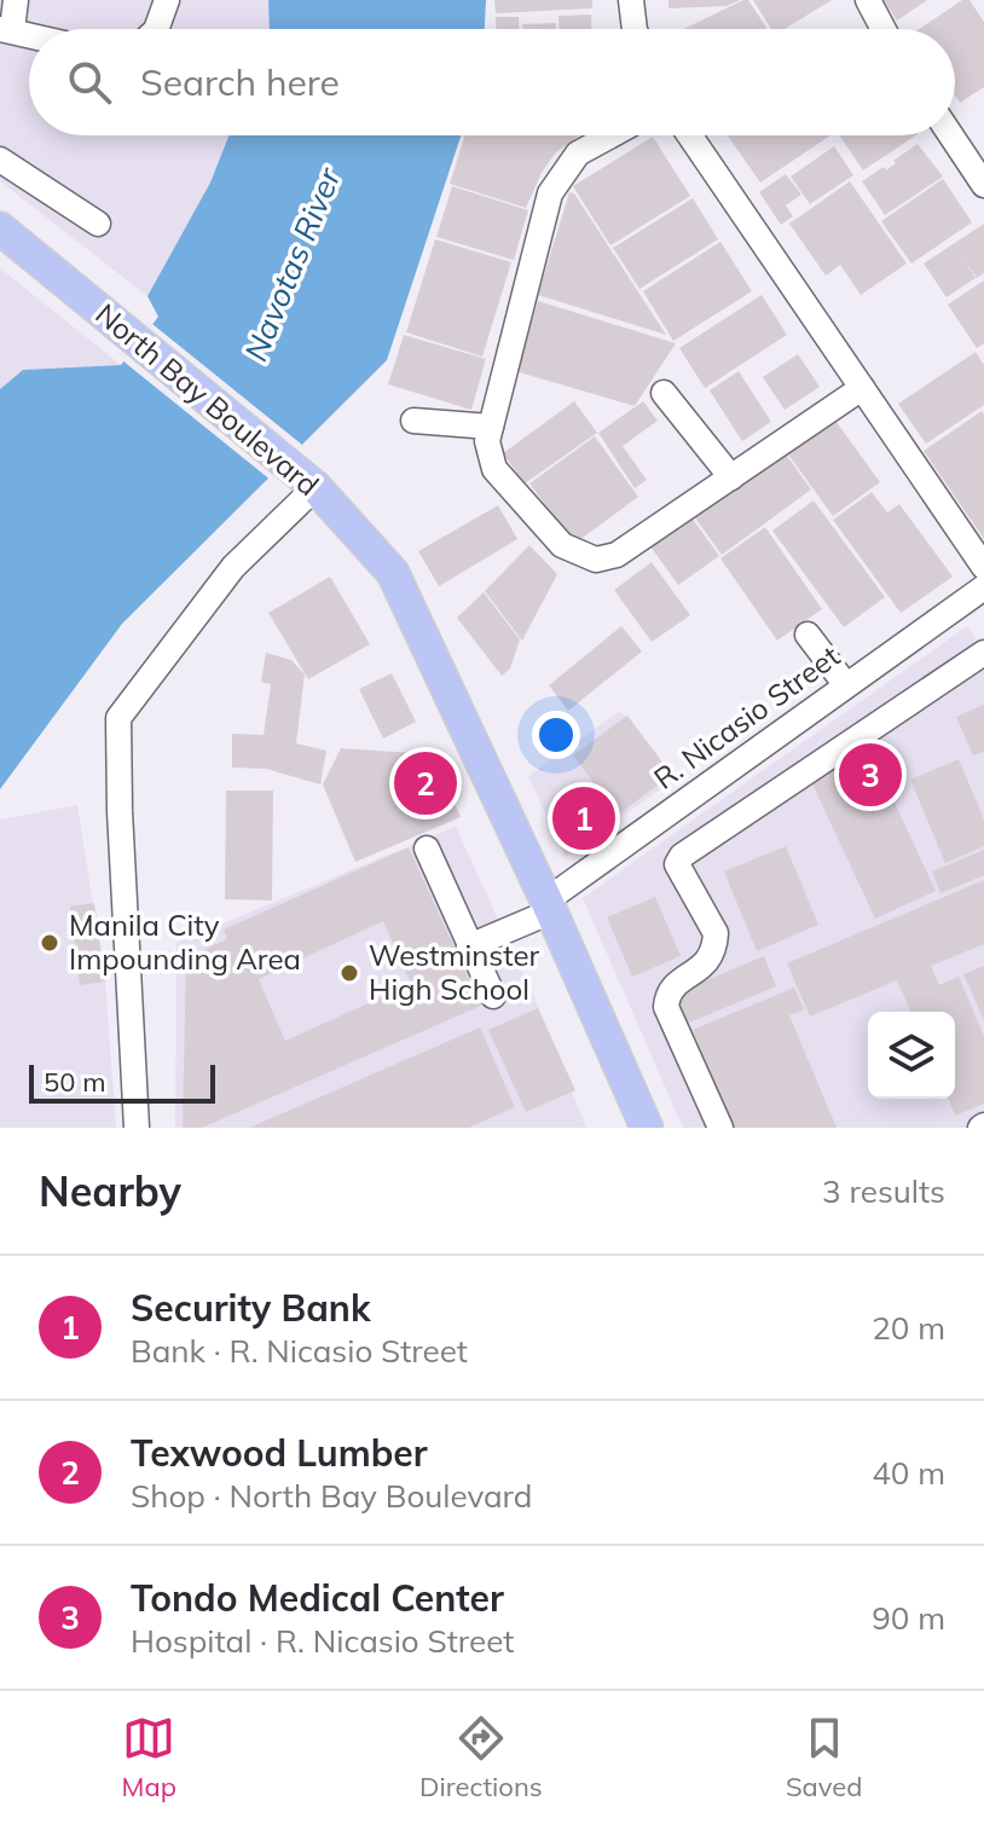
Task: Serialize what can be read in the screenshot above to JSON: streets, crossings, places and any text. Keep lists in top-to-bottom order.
{
  "streets": {
    "main road": ["North Bay Boulevard"],
    "street": ["R. Nicasio Street"]
  },
  "crossings": [
    ["North Bay Boulevard", "R. Nicasio Street"]
  ],
  "water": ["Navotas River"],
  "places": ["Manila City Impounding Area", "Westminster High School"],
  "scale_bar": "50 m",
  "page": {
    "search": "Search here",
    "pins": ["3", "2", "1"],
    "scale": "50 m",
    "heading": ["Nearby", "3 results"],
    "list": [
      {
        "mark": "1",
        "name": "Security Bank",
        "note": "Bank · R. Nicasio Street",
        "value": "20 m"
      },
      {
        "mark": "2",
        "name": "Texwood Lumber",
        "note": "Shop · North Bay Boulevard",
        "value": "40 m"
      },
      {
        "mark": "3",
        "name": "Tondo Medical Center",
        "note": "Hospital · R. Nicasio Street",
        "value": "90 m"
      }
    ],
    "nav": ["Map", "Directions", "Saved"]
  }
}
